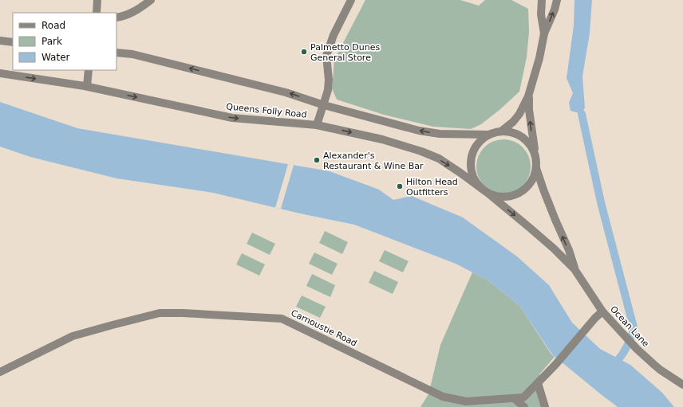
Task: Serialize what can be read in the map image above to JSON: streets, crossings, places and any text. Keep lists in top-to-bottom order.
{
  "streets": {
    "street": ["Queens Folly Road", "Ocean Lane", "Carnoustie Road"]
  },
  "crossings": [
    ["Queens Folly Road", "Ocean Lane"],
    ["Ocean Lane", "Carnoustie Road"]
  ],
  "places": ["Palmetto Dunes General Store", "Alexander's Restaurant & Wine Bar", "Hilton Head Outfitters"],
  "legend": ["Road", "Park", "Water"]
}
